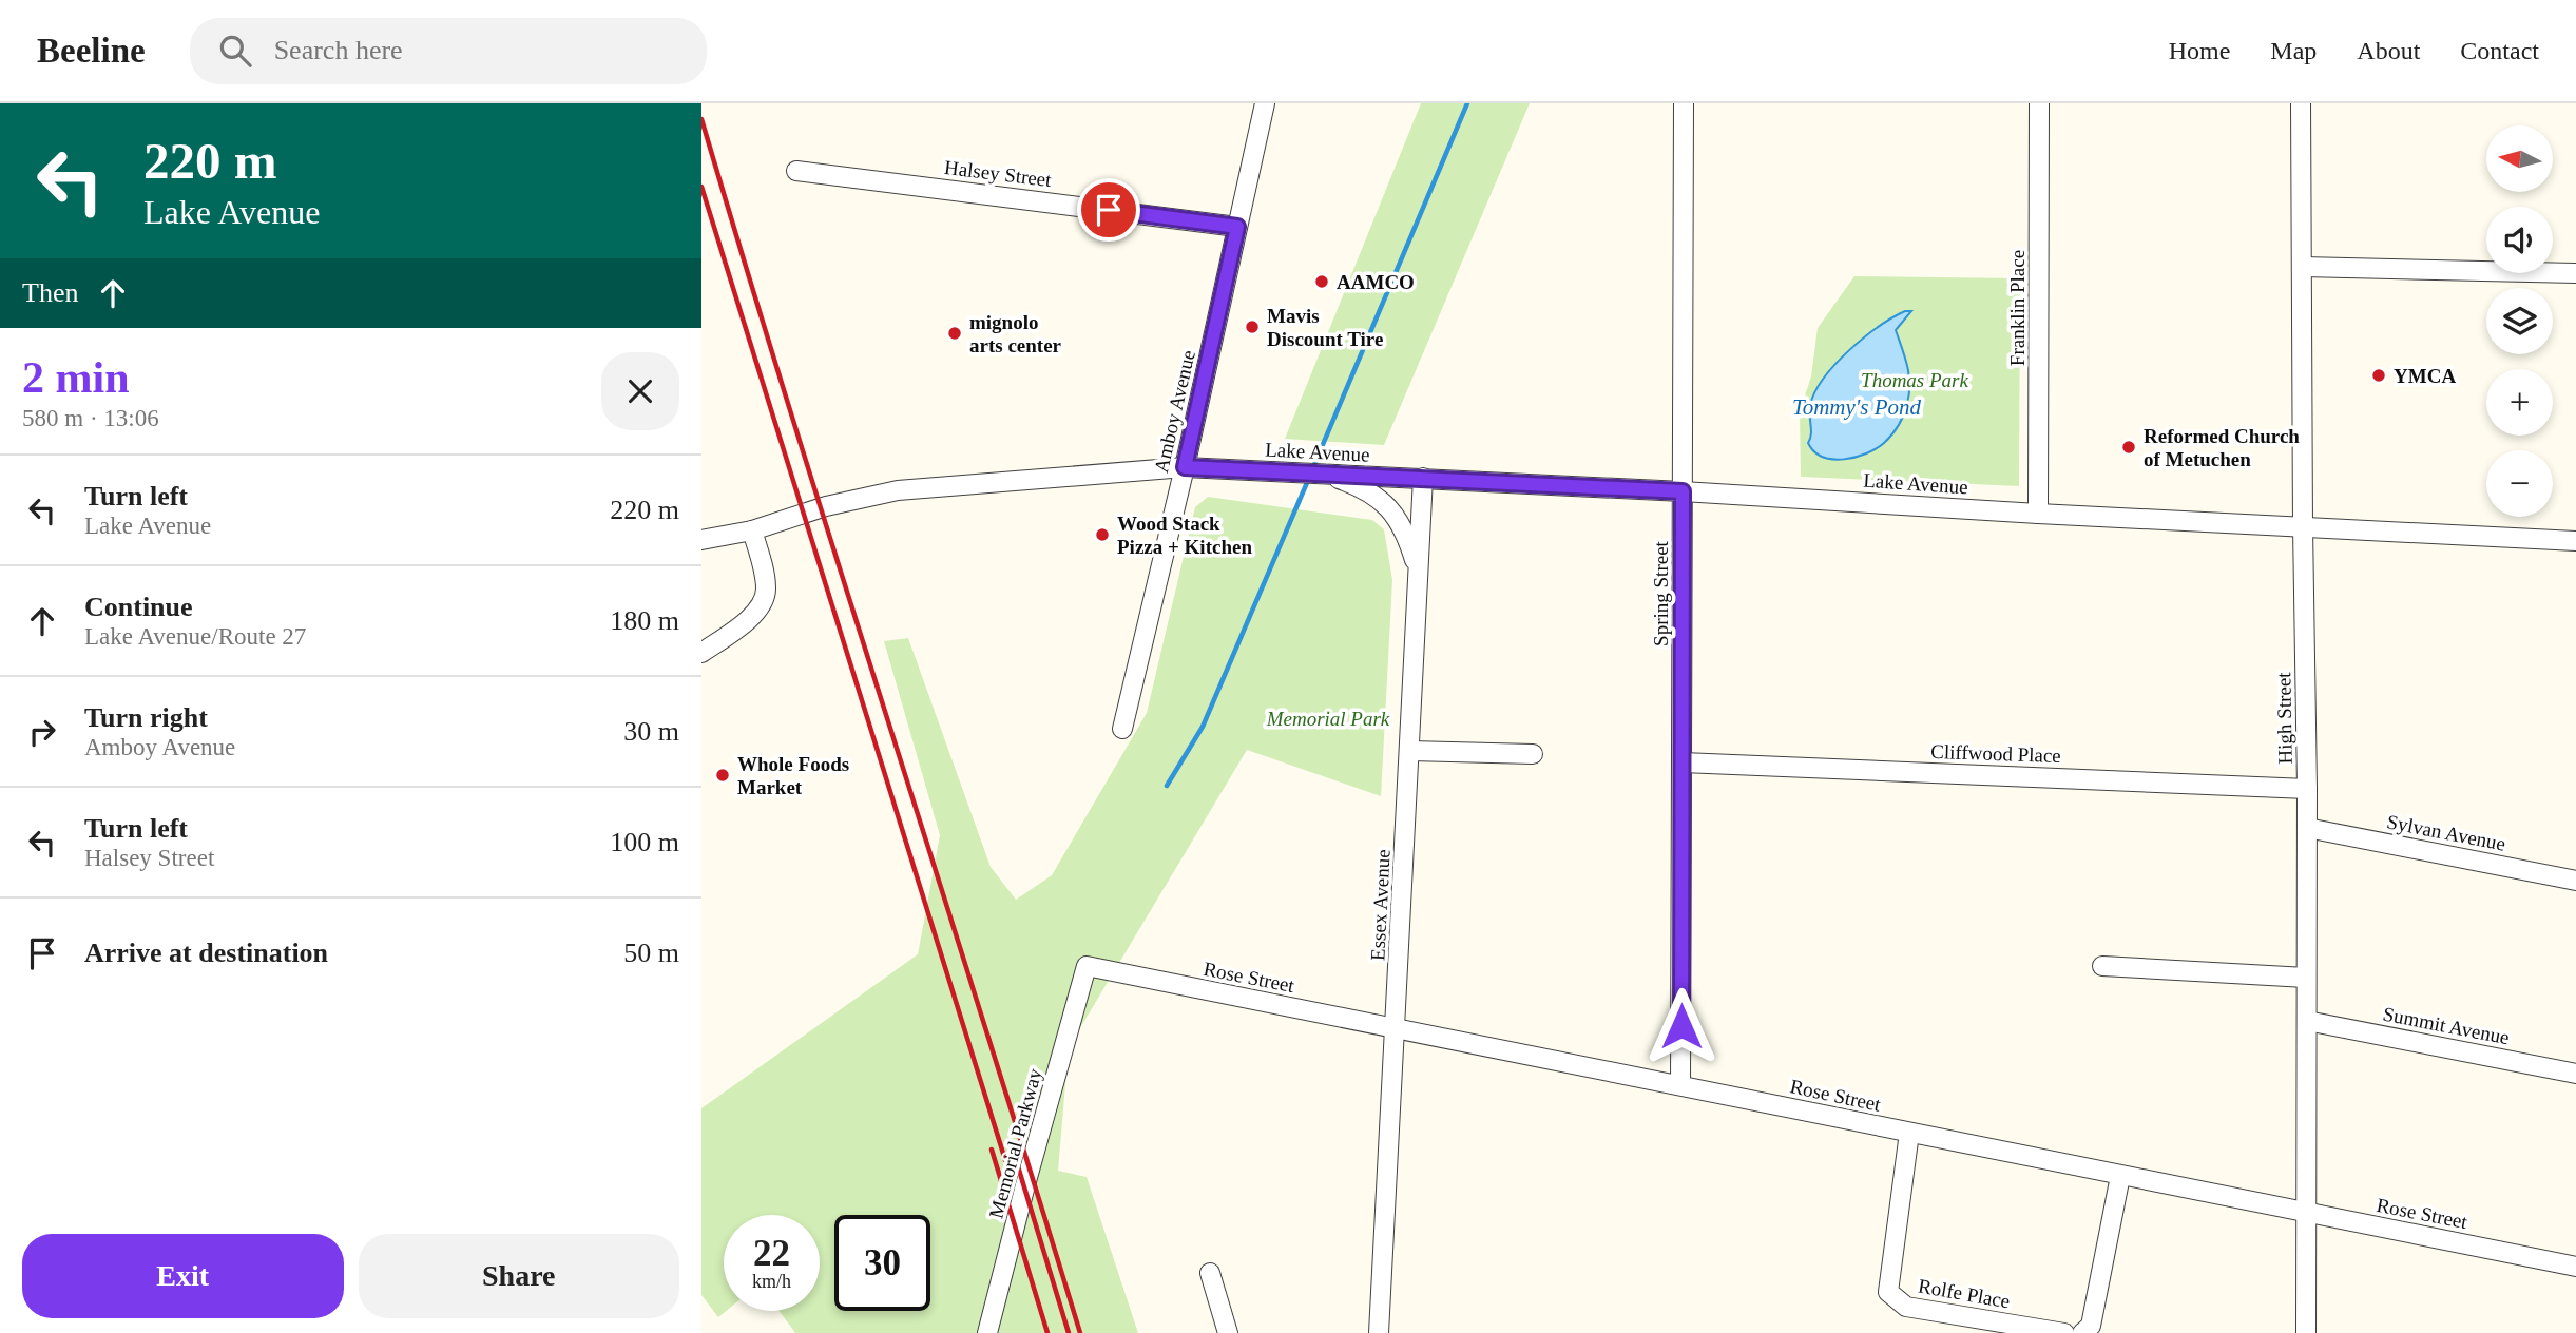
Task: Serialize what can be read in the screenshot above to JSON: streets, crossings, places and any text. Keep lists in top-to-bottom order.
{
  "streets": {
    "street": [
      "Halsey Street",
      "Franklin Place",
      "Amboy Avenue",
      "Lake Avenue",
      "Spring Street",
      "High Street",
      "Cliffwood Place",
      "Sylvan Avenue",
      "Essex Avenue",
      "Rose Street",
      "Summit Avenue",
      "Memorial Parkway",
      "Rolfe Place"
    ]
  },
  "crossings": [
    ["Halsey Street", "Amboy Avenue"],
    ["Franklin Place", "Lake Avenue"],
    ["Amboy Avenue", "Lake Avenue"],
    ["Lake Avenue", "Spring Street"],
    ["Lake Avenue", "High Street"],
    ["Lake Avenue", "Essex Avenue"],
    ["Spring Street", "Cliffwood Place"],
    ["Spring Street", "Rose Street"],
    ["High Street", "Cliffwood Place"],
    ["High Street", "Sylvan Avenue"],
    ["High Street", "Rose Street"],
    ["High Street", "Summit Avenue"],
    ["Essex Avenue", "Rose Street"],
    ["Rose Street", "Memorial Parkway"],
    ["Rose Street", "Rolfe Place"]
  ],
  "water": ["Tommy's Pond"],
  "parks": ["Thomas Park", "Memorial Park"],
  "places": [
    "AAMCO",
    "Mavis Discount Tire",
    "mignolo arts center",
    "YMCA",
    "Reformed Church of Metuchen",
    "Wood Stack Pizza + Kitchen",
    "Whole Foods Market"
  ],
  "north": "left",
  "page": {
    "header": "Beeline",
    "search": "Search here",
    "nav": [
      "Home",
      "Map",
      "About",
      "Contact"
    ],
    "turn": ["220 m", "Lake Avenue"],
    "map_buttons": ["+", "−"],
    "then": "Then",
    "heading": ["2 min", "580 m · 13:06"],
    "list": [
      {
        "name": "Turn left",
        "note": "Lake Avenue",
        "value": "220 m"
      },
      {
        "name": "Continue",
        "note": "Lake Avenue/Route 27",
        "value": "180 m"
      },
      {
        "name": "Turn right",
        "note": "Amboy Avenue",
        "value": "30 m"
      },
      {
        "name": "Turn left",
        "note": "Halsey Street",
        "value": "100 m"
      },
      {
        "name": "Arrive at destination",
        "value": "50 m"
      }
    ],
    "speed": "22 km/h",
    "limit": "30",
    "buttons": ["Exit", "Share"]
  }
}
